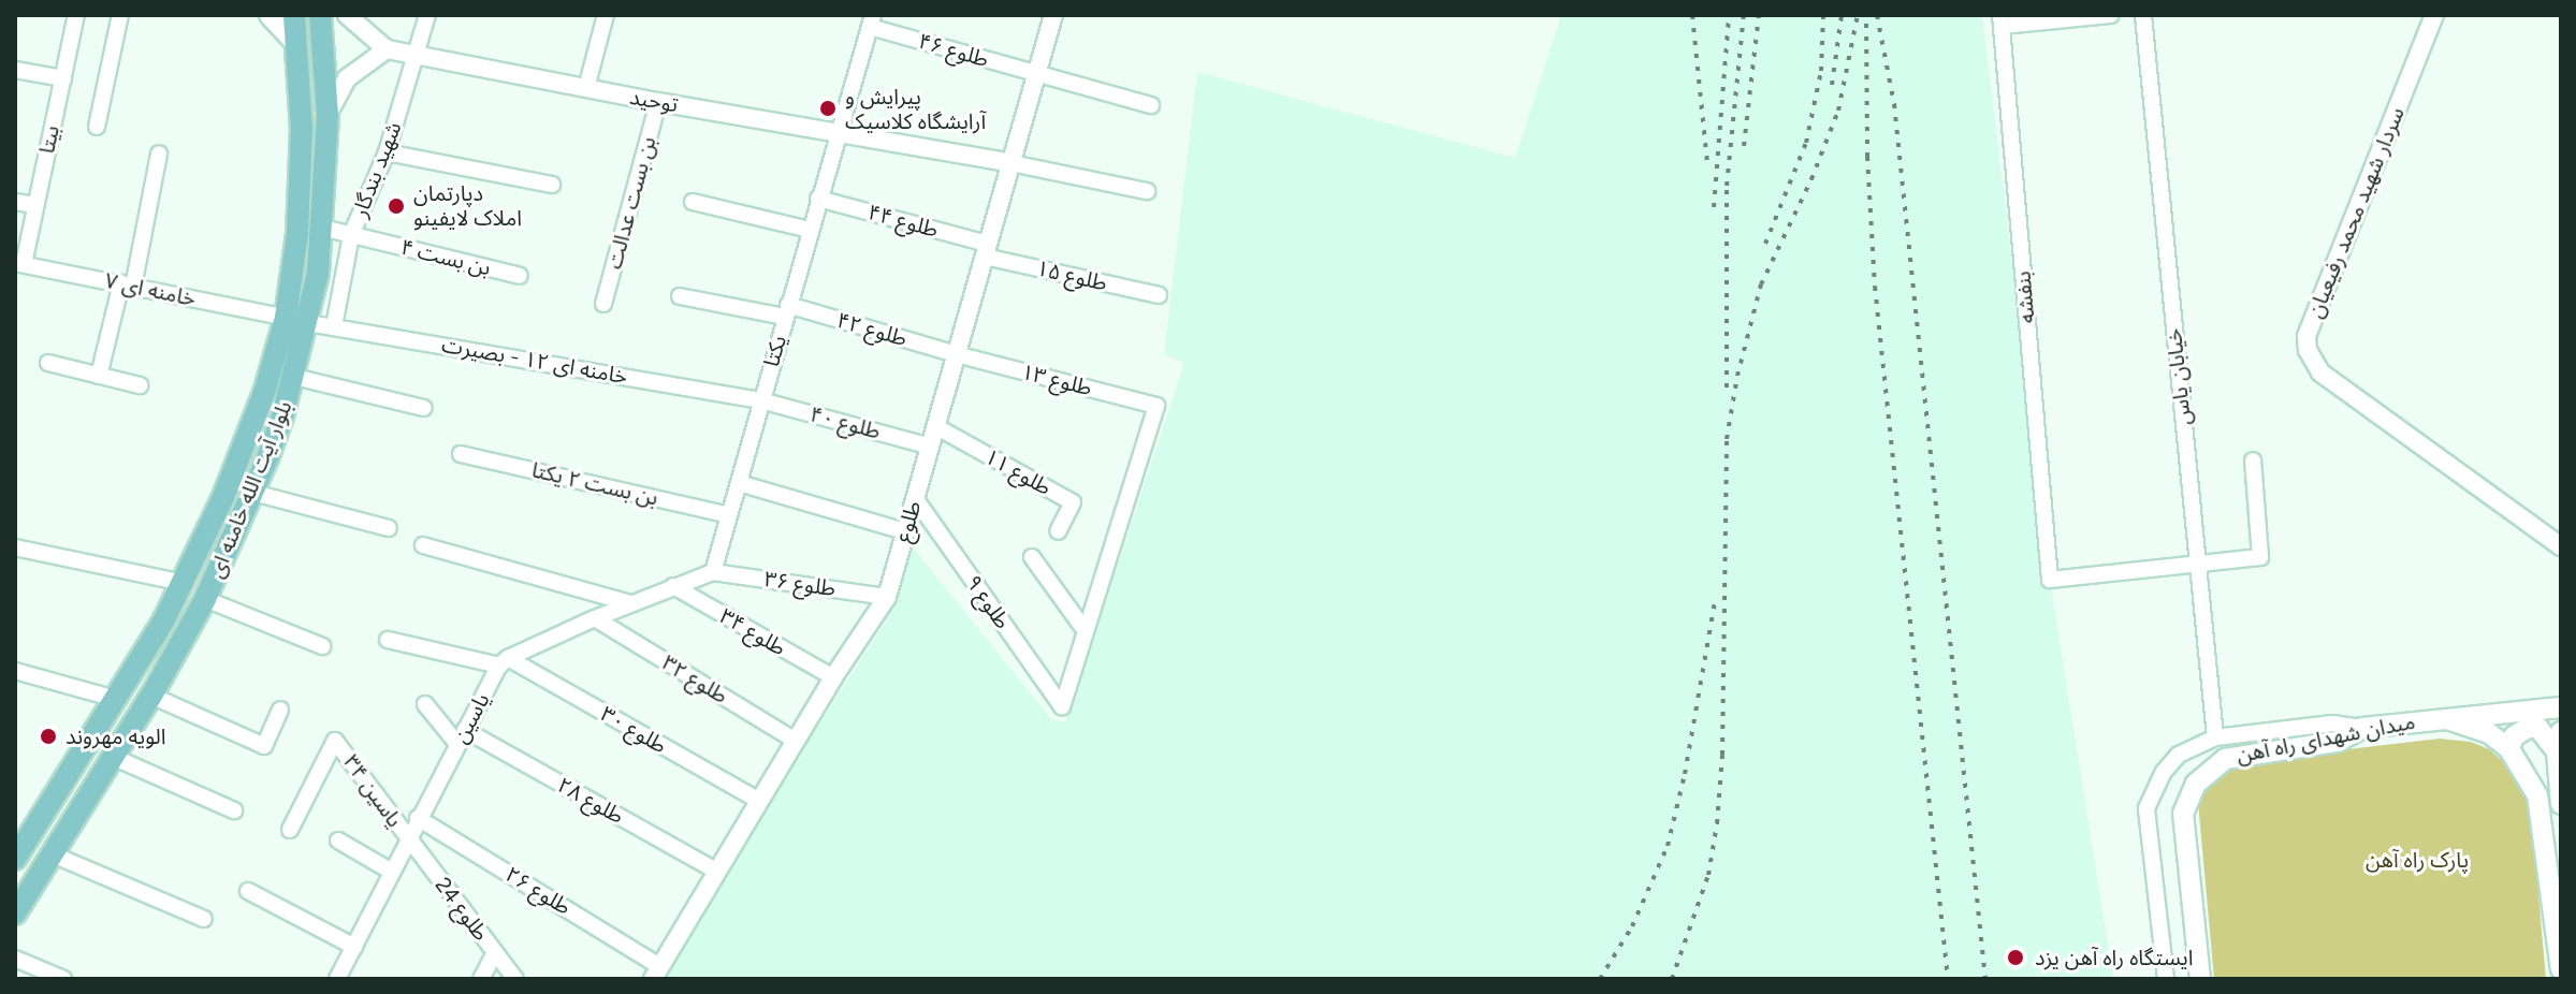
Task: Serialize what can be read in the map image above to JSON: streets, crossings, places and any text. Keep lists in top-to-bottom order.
{
  "streets": {
    "main road": ["بلوار آیت الله خامنه ای", "میدان شهدای راه آهن"],
    "street": [
      "طلوع ۴۶",
      "توحید",
      "بیتا",
      "شهید بندگار",
      "بن بست عدالت",
      "سردار شهید محمد رفیعیان",
      "طلوع ۴۴",
      "بن بست ۴",
      "طلوع ۱۵",
      "خامنه ای ۷",
      "بنفشه",
      "طلوع ۴۲",
      "یکتا",
      "خامنه ای ۱۲ - بصیرت",
      "خیابان یاس",
      "طلوع ۱۳",
      "طلوع ۴۰",
      "طلوع ۱۱",
      "بن بست ۲ یکتا",
      "طلوع",
      "طلوع ۳۶",
      "طلوع ۹",
      "طلوع ۳۴",
      "طلوع ۳۲",
      "یاسین",
      "طلوع ۳۰",
      "یاسین ۳۴",
      "طلوع ۲۸",
      "طلوع ۲۶",
      "طلوع 24"
    ]
  },
  "crossings": [
    ["طلوع ۴۶", "یکتا"],
    ["طلوع ۴۶", "طلوع"],
    ["توحید", "شهید بندگار"],
    ["توحید", "بن بست عدالت"],
    ["توحید", "یکتا"],
    ["توحید", "طلوع"],
    ["بیتا", "خامنه ای ۷"],
    ["شهید بندگار", "بن بست ۴"],
    ["شهید بندگار", "خامنه ای ۱۲ - بصیرت"],
    ["طلوع ۴۴", "طلوع ۱۵"],
    ["طلوع ۴۴", "یکتا"],
    ["طلوع ۴۴", "طلوع"],
    ["بن بست ۴", "بلوار آیت الله خامنه ای"],
    ["طلوع ۱۵", "طلوع"],
    ["خامنه ای ۷", "بلوار آیت الله خامنه ای"],
    ["بنفشه", "خیابان یاس"],
    ["طلوع ۴۲", "یکتا"],
    ["طلوع ۴۲", "طلوع ۱۳"],
    ["طلوع ۴۲", "طلوع"],
    ["یکتا", "خامنه ای ۱۲ - بصیرت"],
    ["یکتا", "طلوع ۴۰"],
    ["یکتا", "بن بست ۲ یکتا"],
    ["یکتا", "طلوع ۳۶"],
    ["خامنه ای ۱۲ - بصیرت", "طلوع ۴۰"],
    ["خامنه ای ۱۲ - بصیرت", "بلوار آیت الله خامنه ای"],
    ["طلوع ۱۳", "طلوع"],
    ["طلوع ۱۳", "طلوع ۹"],
    ["طلوع ۴۰", "طلوع"],
    ["طلوع ۱۱", "طلوع"],
    ["طلوع", "طلوع ۳۶"],
    ["طلوع", "طلوع ۹"],
    ["طلوع", "طلوع ۳۴"],
    ["طلوع", "طلوع ۳۲"],
    ["طلوع", "طلوع ۳۰"],
    ["طلوع", "طلوع ۲۸"],
    ["طلوع", "طلوع ۲۶"],
    ["یاسین", "طلوع ۳۰"],
    ["یاسین", "یاسین ۳۴"],
    ["یاسین", "طلوع ۲۸"],
    ["یاسین", "طلوع ۲۶"],
    ["یاسین", "طلوع 24"],
    ["یاسین ۳۴", "طلوع 24"]
  ],
  "parks": ["پارک راه آهن"],
  "places": [
    "پیرایش و آرایشگاه کلاسیک",
    "دپارتمان املاک لایفینو",
    "الویه مهروند",
    "ایستگاه راه آهن یزد"
  ]
}
